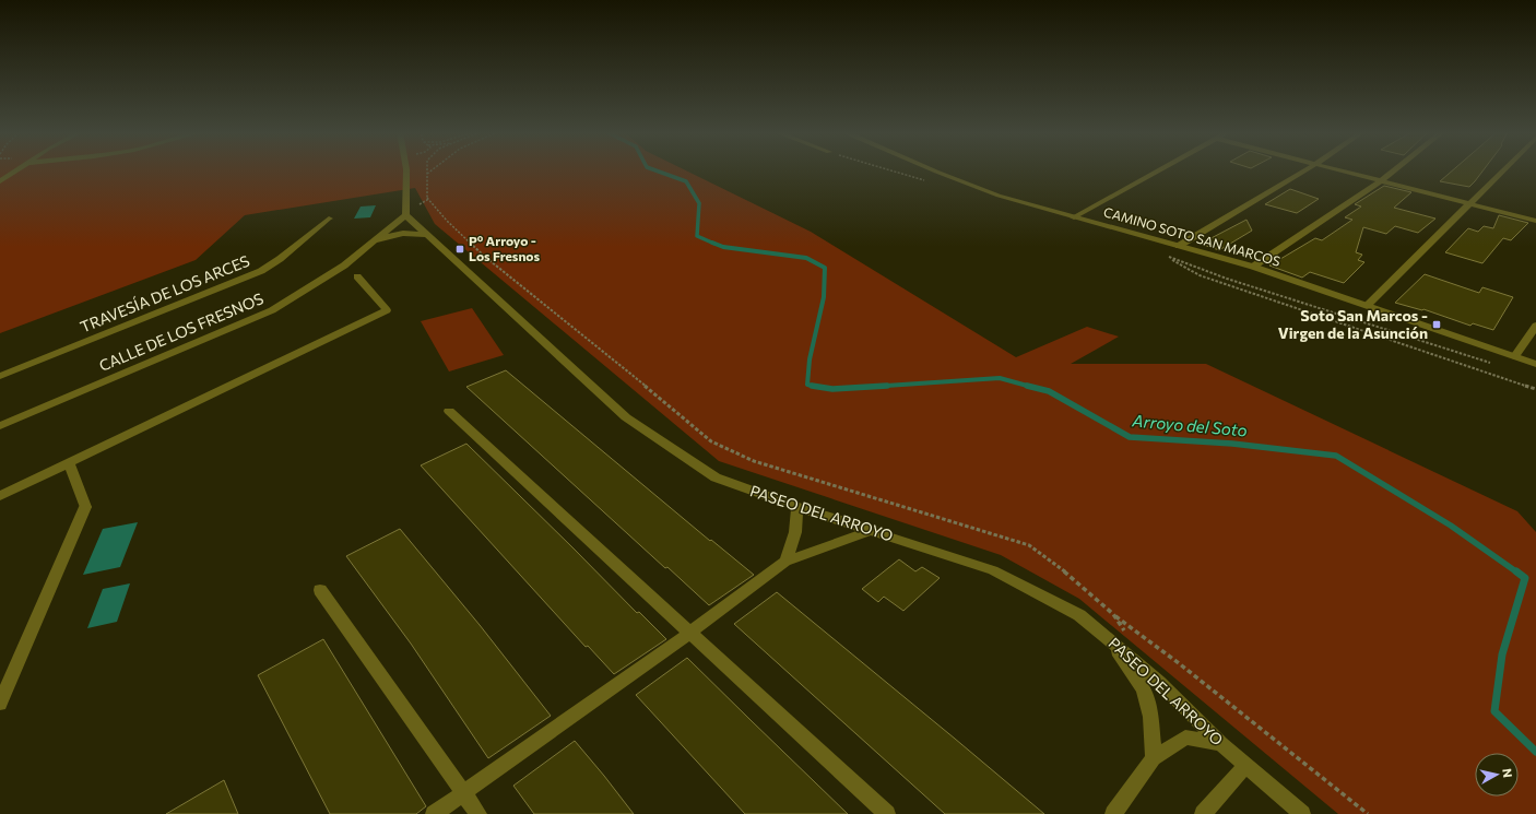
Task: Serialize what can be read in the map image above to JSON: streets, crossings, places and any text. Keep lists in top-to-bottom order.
{
  "streets": {
    "street": [
      "CAMINO SOTO SAN MARCOS",
      "TRAVESÍA DE LOS ARCES",
      "CALLE DE LOS FRESNOS",
      "PASEO DEL ARROYO"
    ]
  },
  "crossings": [
    ["CALLE DE LOS FRESNOS", "PASEO DEL ARROYO"]
  ],
  "water": ["Arroyo del Soto"],
  "places": {
    "transit": ["Pº Arroyo - Los Fresnos", "Soto San Marcos - Virgen de la Asunción"]
  },
  "north": "right"
}
